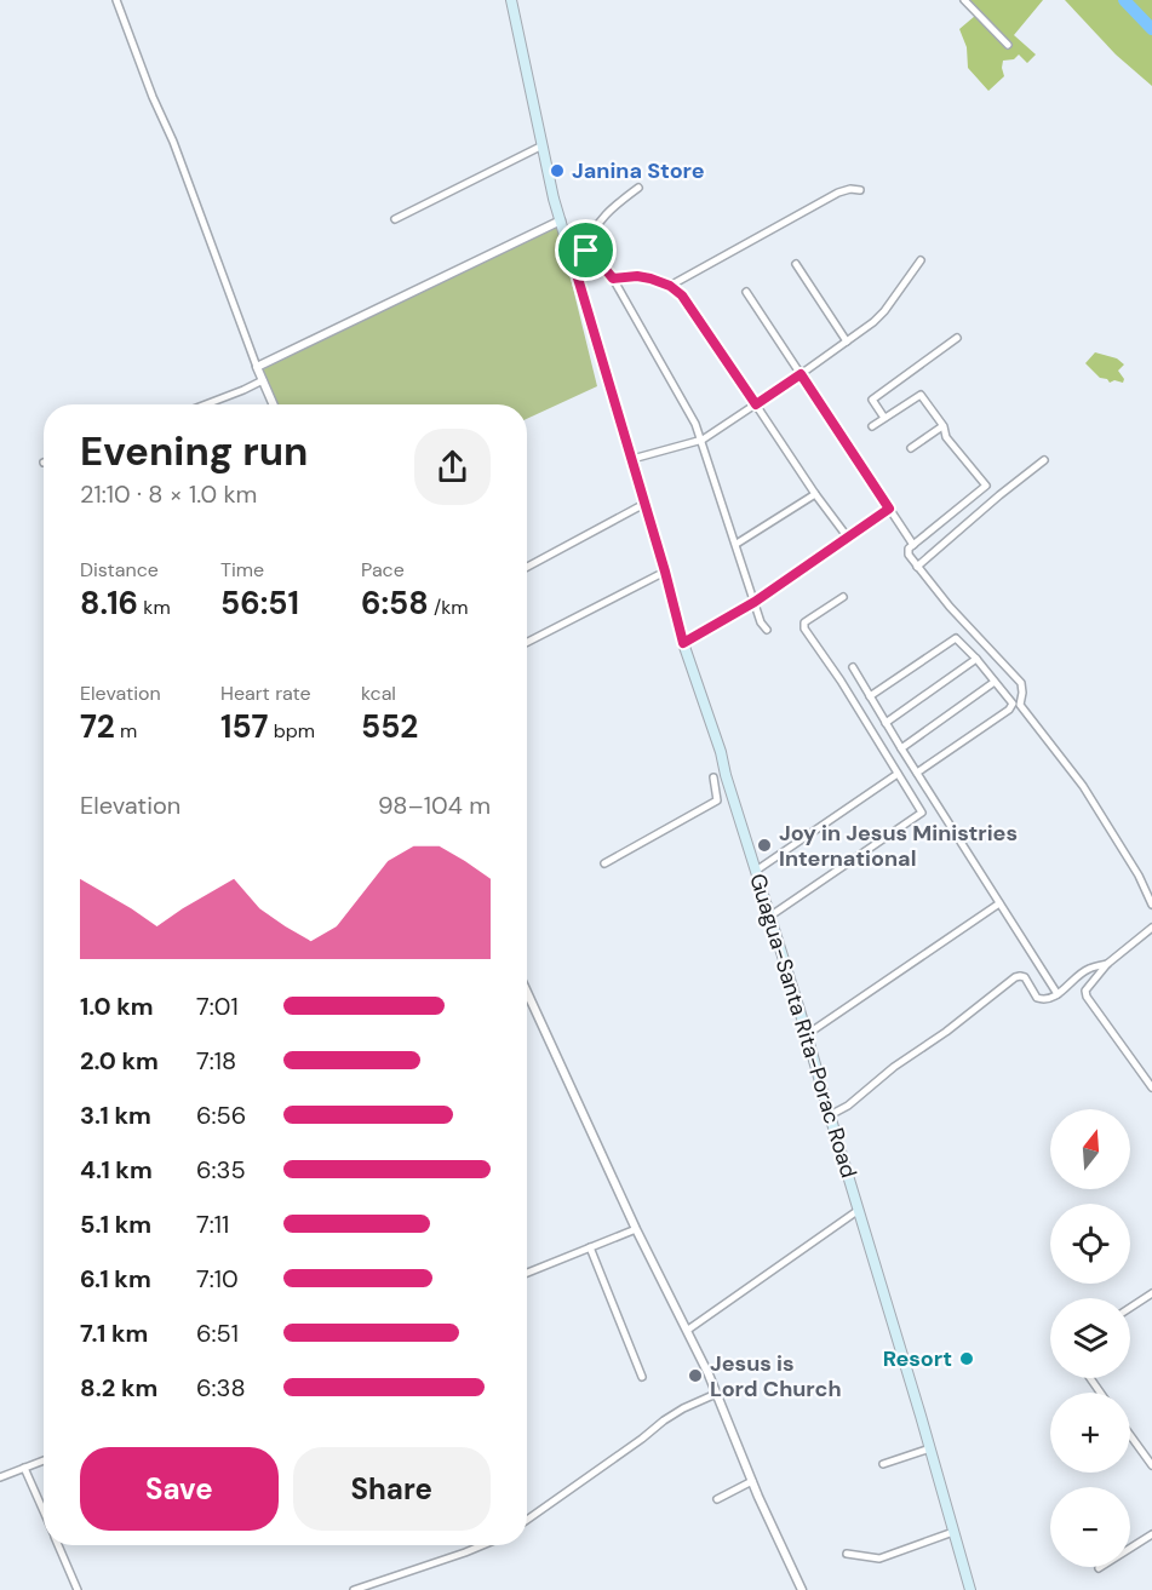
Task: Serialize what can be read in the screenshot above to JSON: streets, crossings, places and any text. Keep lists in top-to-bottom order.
{
  "streets": {
    "main road": ["Guagua-Santa Rita-Porac Road"]
  },
  "places": [
    "Janina Store",
    "Joy in Jesus Ministries International",
    "Resort",
    "Jesus is Lord Church"
  ],
  "north": "top",
  "page": {
    "heading": ["Evening run", "21:10 · 8 × 1.0 km"],
    "stats": [
      ["Distance", "8.16 km"],
      ["Time", "56:51"],
      ["Pace", "6:58 /km"],
      ["Elevation", "72 m"],
      ["Heart rate", "157 bpm"],
      ["kcal", "552"]
    ],
    "chart": ["Elevation", "98–104 m"],
    "list": [
      {
        "name": "1.0 km",
        "note": "7:01"
      },
      {
        "name": "2.0 km",
        "note": "7:18"
      },
      {
        "name": "3.1 km",
        "note": "6:56"
      },
      {
        "name": "4.1 km",
        "note": "6:35"
      },
      {
        "name": "5.1 km",
        "note": "7:11"
      },
      {
        "name": "6.1 km",
        "note": "7:10"
      },
      {
        "name": "7.1 km",
        "note": "6:51"
      },
      {
        "name": "8.2 km",
        "note": "6:38"
      }
    ],
    "map_buttons": ["+", "−"],
    "buttons": ["Save", "Share"]
  }
}
